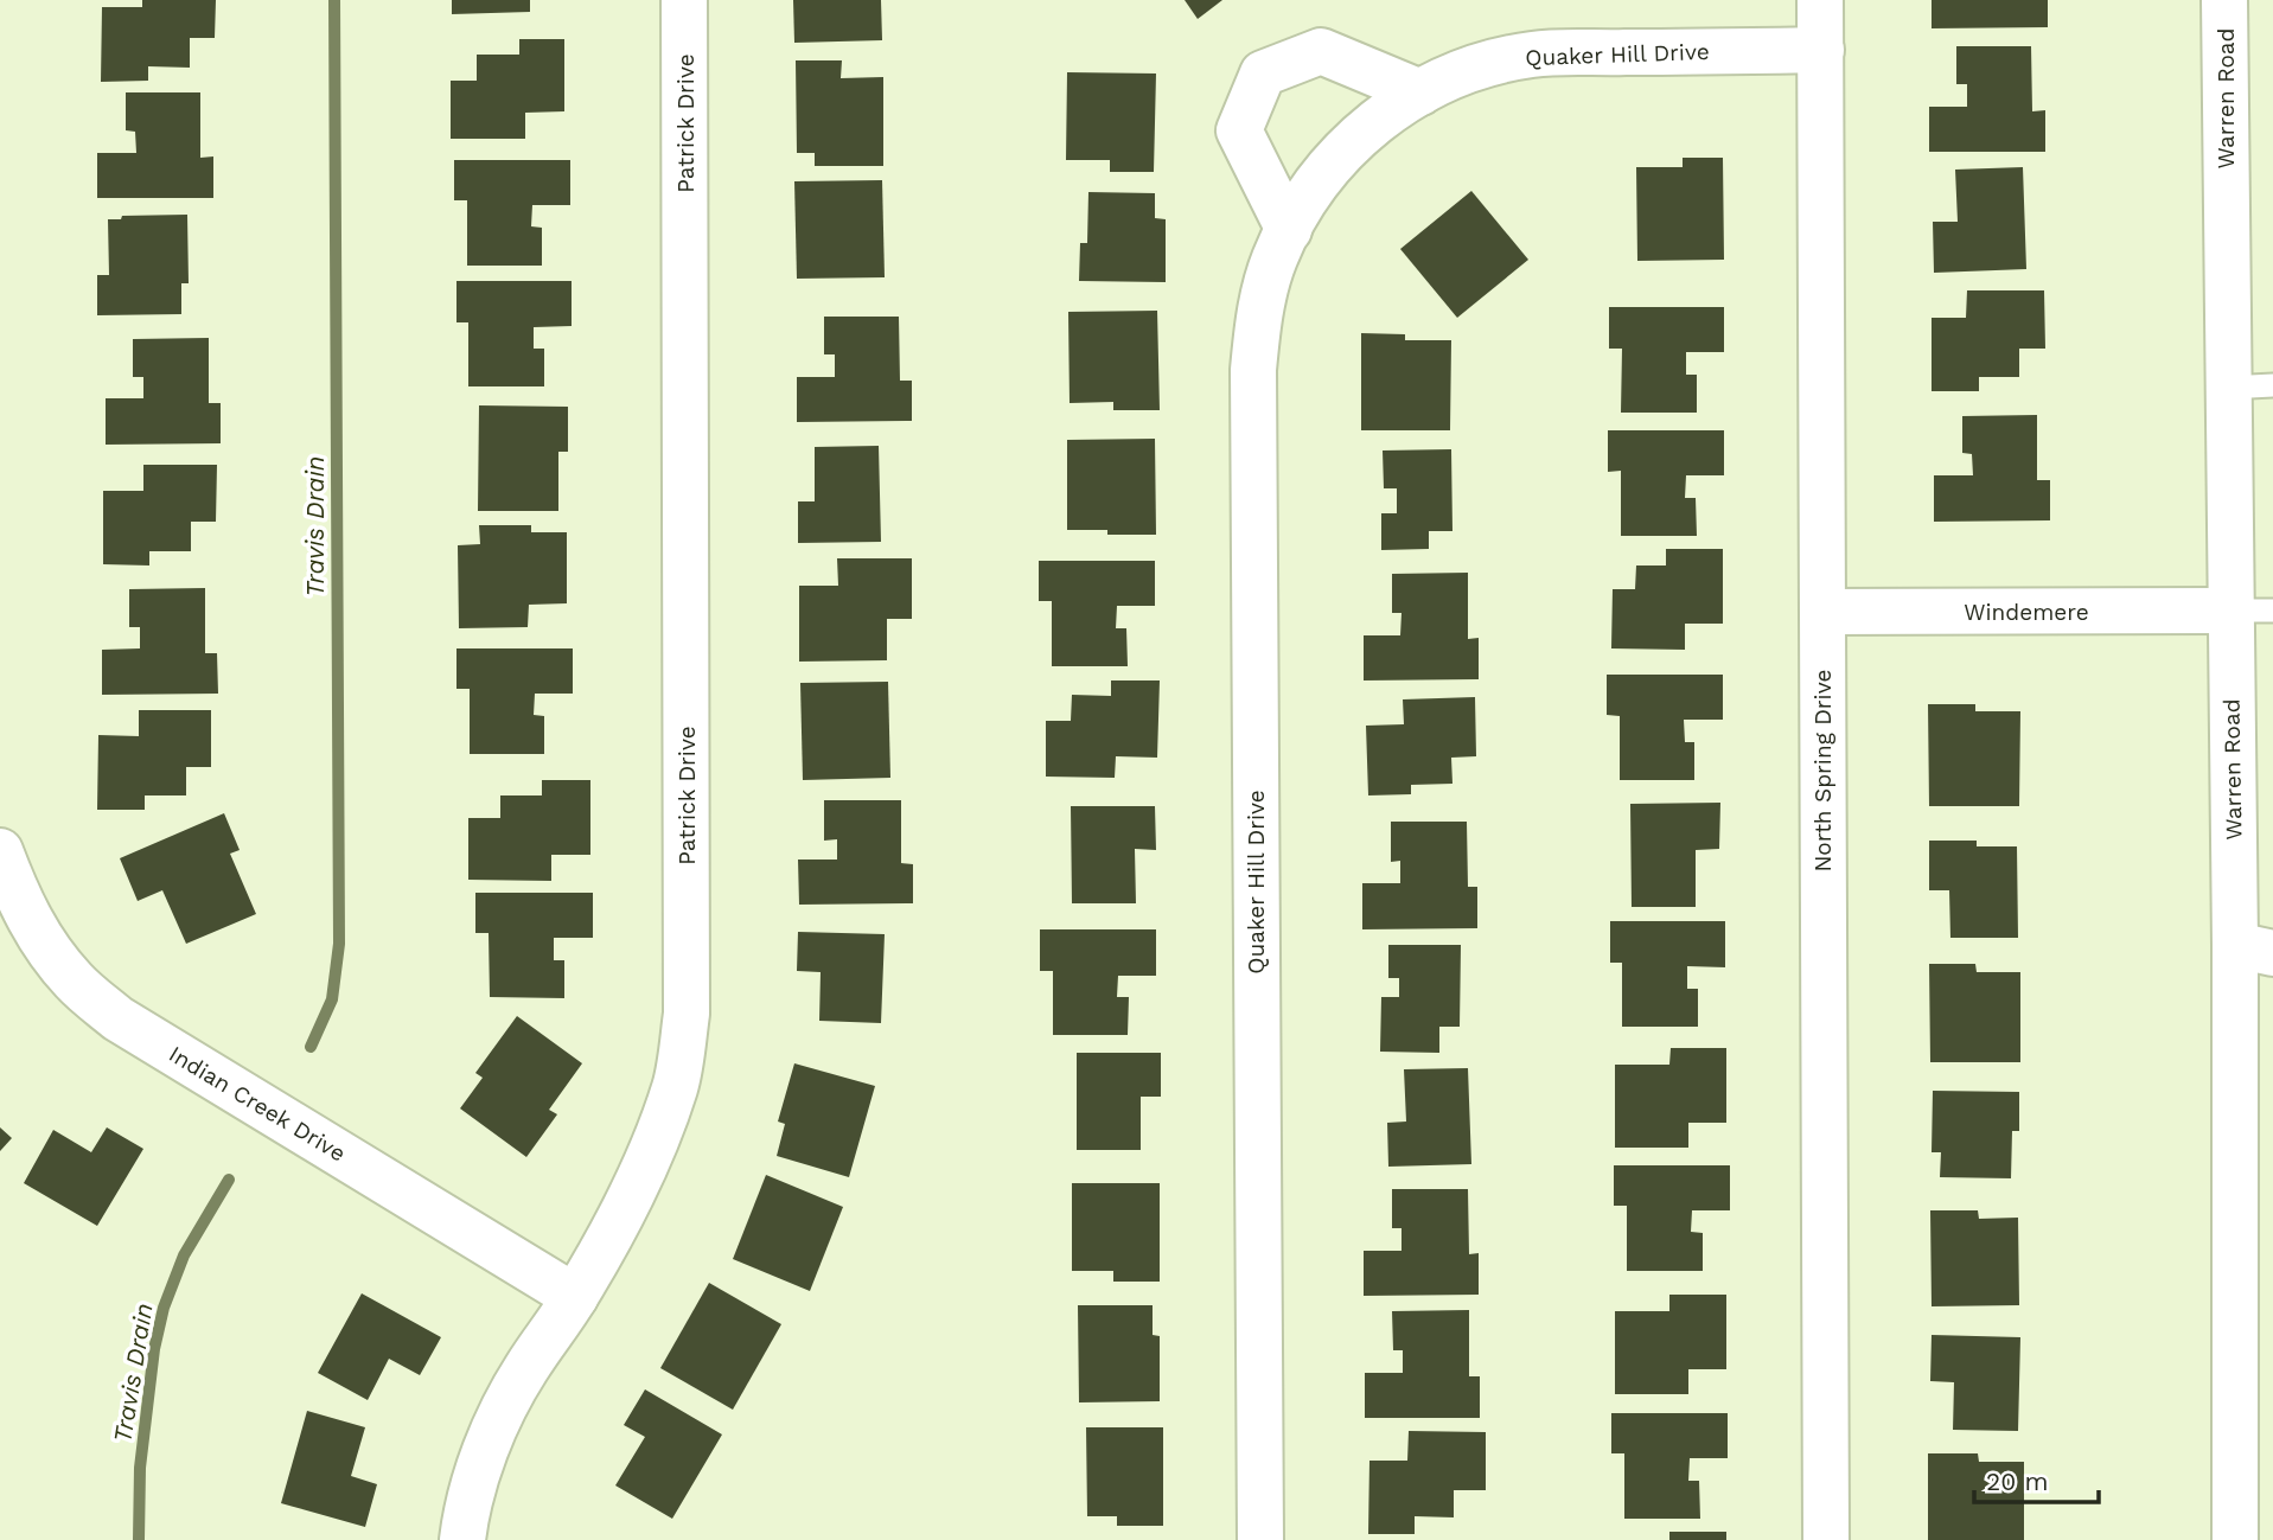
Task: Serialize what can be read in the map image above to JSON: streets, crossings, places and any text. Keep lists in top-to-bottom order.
{
  "streets": {
    "street": [
      "Quaker Hill Drive",
      "Warren Road",
      "Patrick Drive",
      "Windemere",
      "North Spring Drive",
      "Indian Creek Drive"
    ]
  },
  "crossings": [
    ["Quaker Hill Drive", "North Spring Drive"],
    ["Warren Road", "Windemere"],
    ["Patrick Drive", "Indian Creek Drive"],
    ["Windemere", "North Spring Drive"]
  ],
  "water": ["Travis Drain"],
  "scale_bar": "20 m"
}
